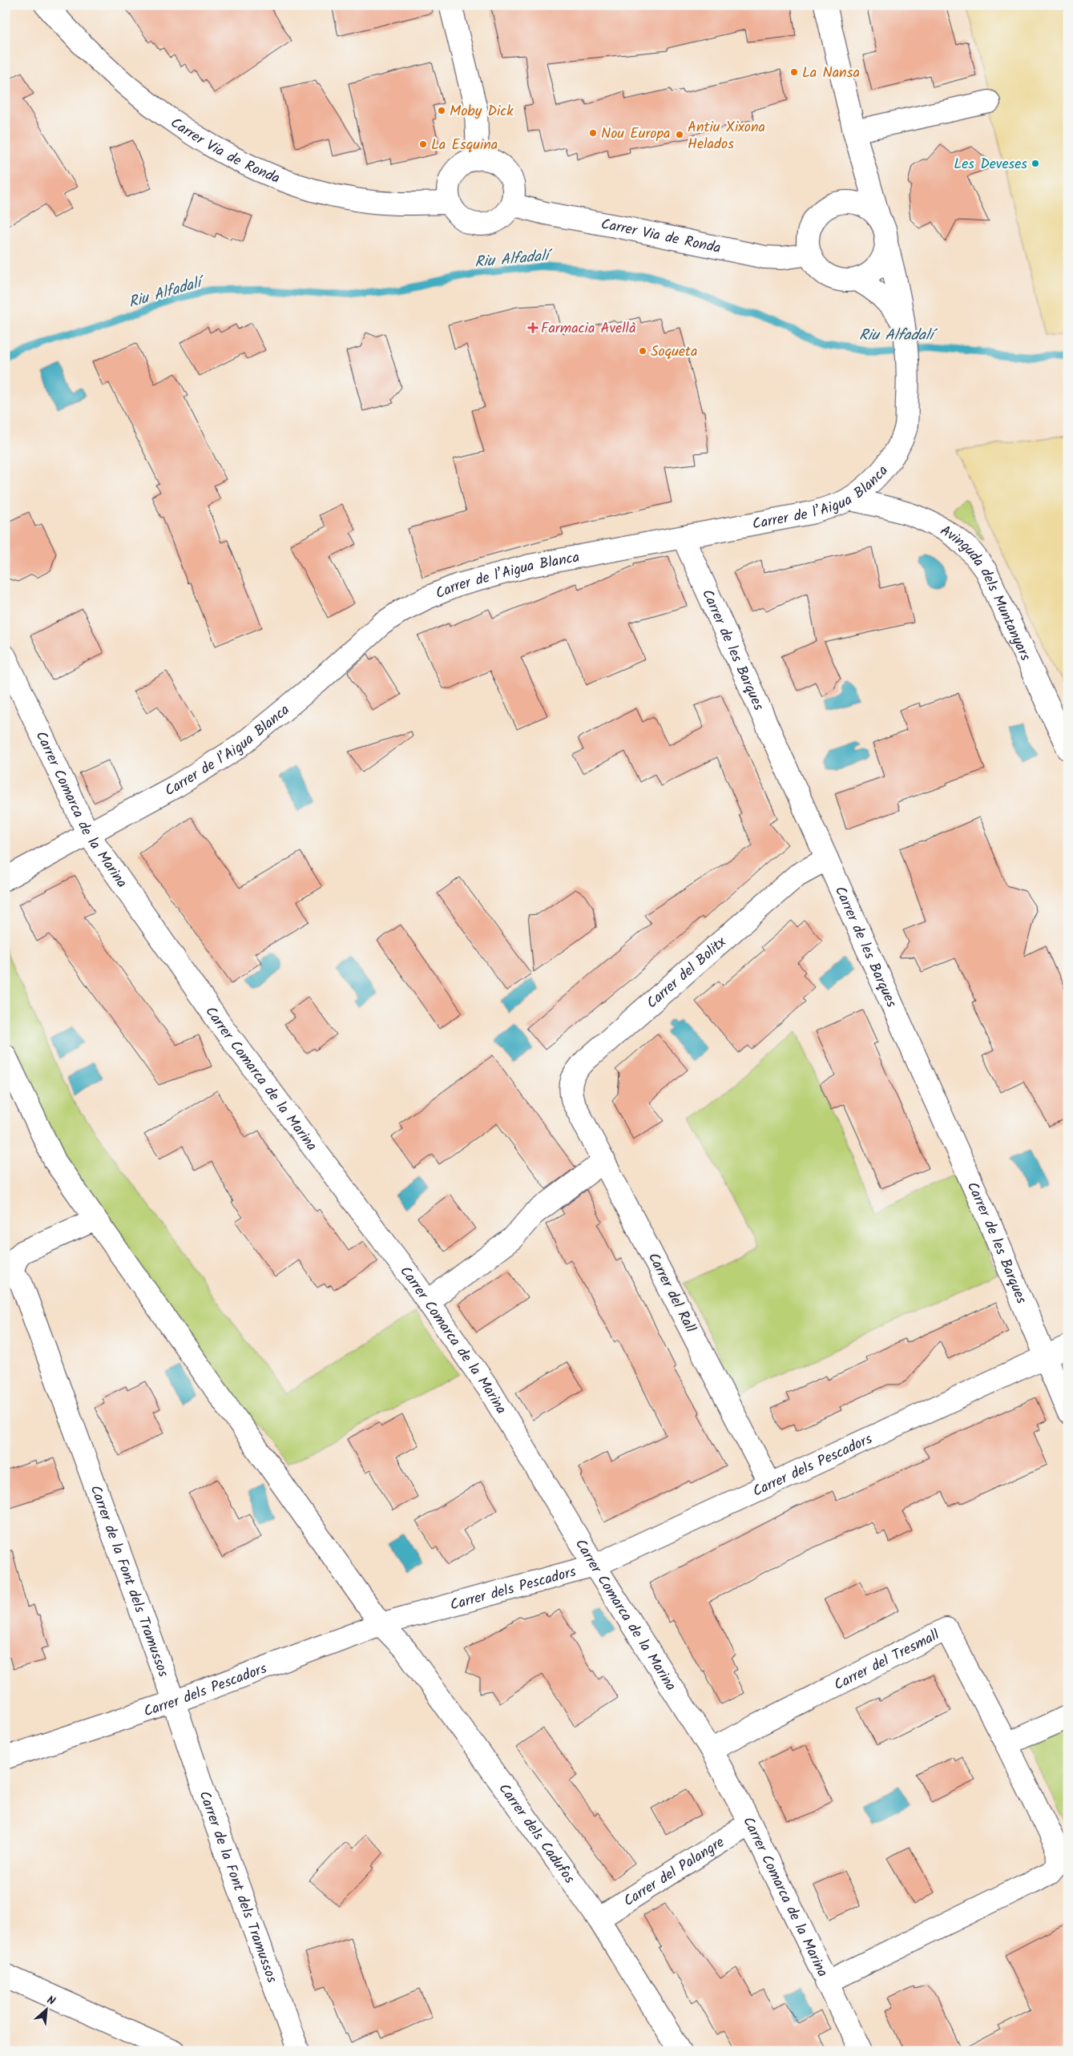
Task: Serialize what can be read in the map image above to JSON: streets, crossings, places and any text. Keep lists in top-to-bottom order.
{
  "streets": {
    "street": [
      "Carrer Via de Ronda",
      "Carrer de l’Aigua Blanca",
      "Avinguda dels Muntanyars",
      "Carrer de les Barques",
      "Carrer Comarca de la Marina",
      "Carrer del Bolitx",
      "Carrer del Rall",
      "Carrer dels Pescadors",
      "Carrer de la Font dels Tramussos",
      "Carrer del Tresmall",
      "Carrer dels Cadufos",
      "Carrer del Palangre"
    ]
  },
  "crossings": [
    ["Carrer Via de Ronda", "Carrer de l’Aigua Blanca"],
    ["Carrer de l’Aigua Blanca", "Avinguda dels Muntanyars"],
    ["Carrer de l’Aigua Blanca", "Carrer de les Barques"],
    ["Carrer de l’Aigua Blanca", "Carrer Comarca de la Marina"],
    ["Carrer de les Barques", "Carrer del Bolitx"],
    ["Carrer de les Barques", "Carrer dels Pescadors"],
    ["Carrer Comarca de la Marina", "Carrer dels Pescadors"],
    ["Carrer Comarca de la Marina", "Carrer del Tresmall"],
    ["Carrer Comarca de la Marina", "Carrer del Palangre"],
    ["Carrer del Bolitx", "Carrer del Rall"],
    ["Carrer del Rall", "Carrer dels Pescadors"],
    ["Carrer dels Pescadors", "Carrer de la Font dels Tramussos"],
    ["Carrer dels Pescadors", "Carrer dels Cadufos"],
    ["Carrer dels Cadufos", "Carrer del Palangre"]
  ],
  "water": ["Riu Alfadalí"],
  "places": {
    "other": [
      "La Nansa",
      "Moby Dick",
      "Nou Europa",
      "Antiu Xixona Helados",
      "La Esquina",
      "Les Deveses",
      "Soqueta"
    ],
    "health": ["Farmacia Avellà"]
  },
  "north": "top right"
}
